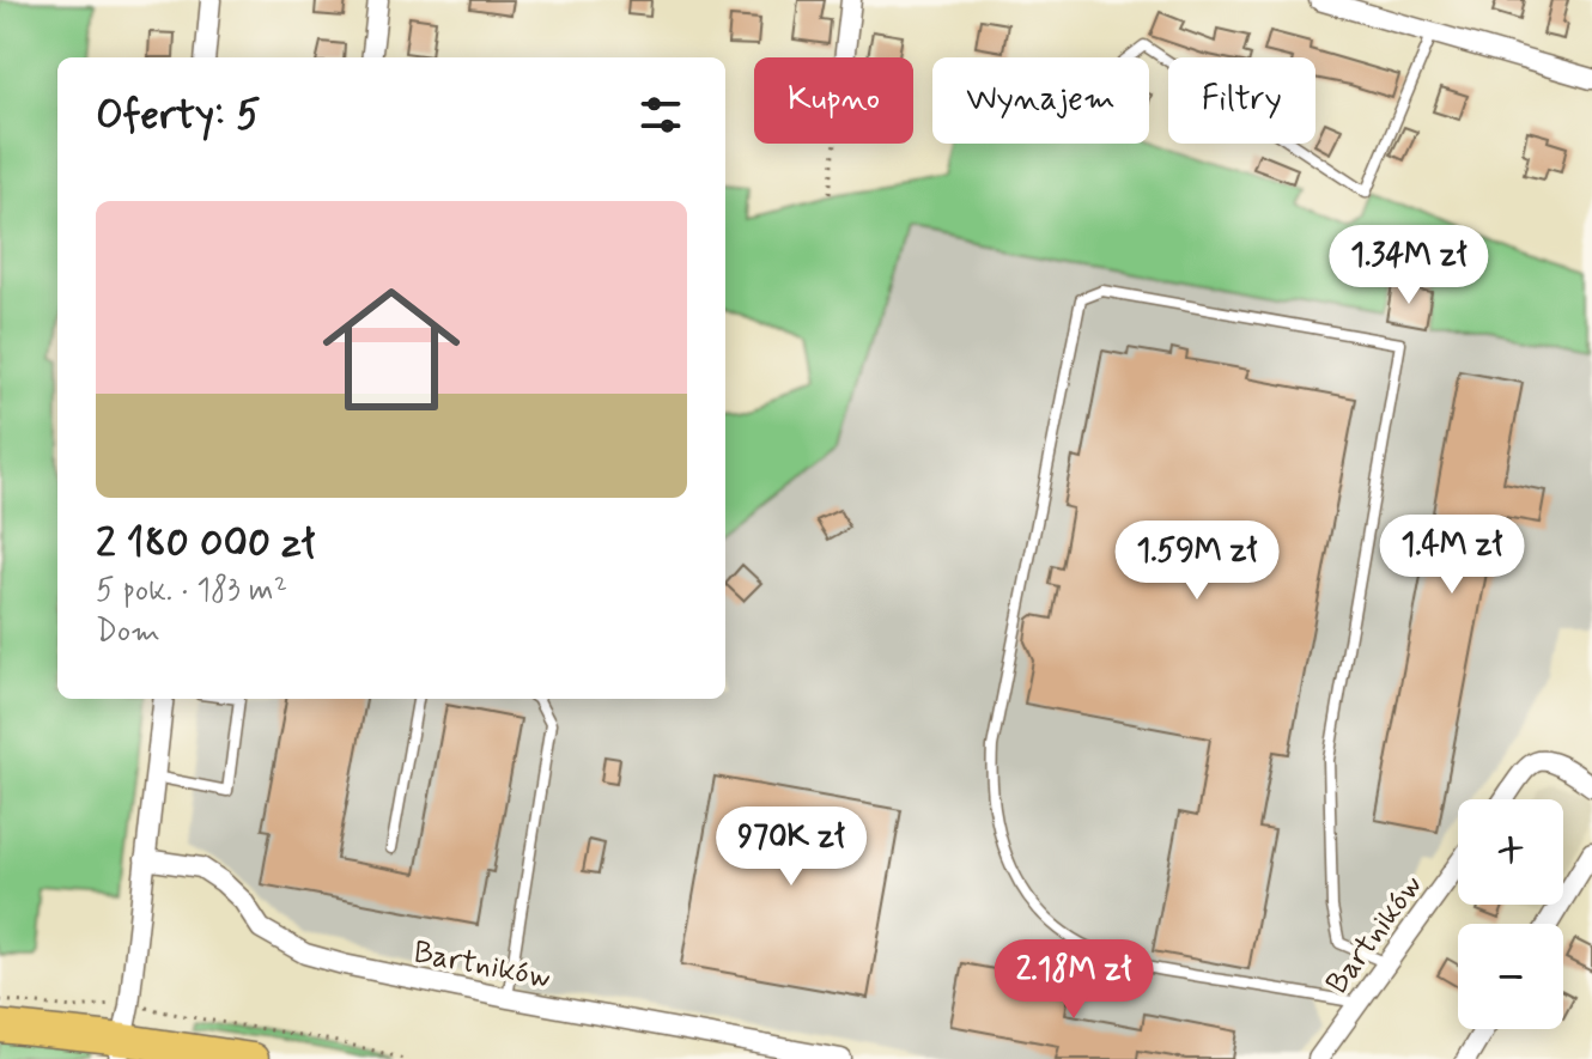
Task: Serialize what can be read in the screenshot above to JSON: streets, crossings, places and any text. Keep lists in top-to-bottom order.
{
  "streets": {
    "street": ["Bartników"]
  },
  "page": {
    "chip": ["Kupno", "Wynajem", "Filtry"],
    "heading": "Oferty: 5",
    "list": [
      {
        "name": "2 180 000 zł",
        "note": "5 pok. · 183 m² · Dom"
      }
    ],
    "price": [
      "1.34M zł",
      "1.4M zł",
      "1.59M zł",
      "970K zł",
      "2.18M zł"
    ],
    "map_buttons": ["+", "−"]
  }
}
